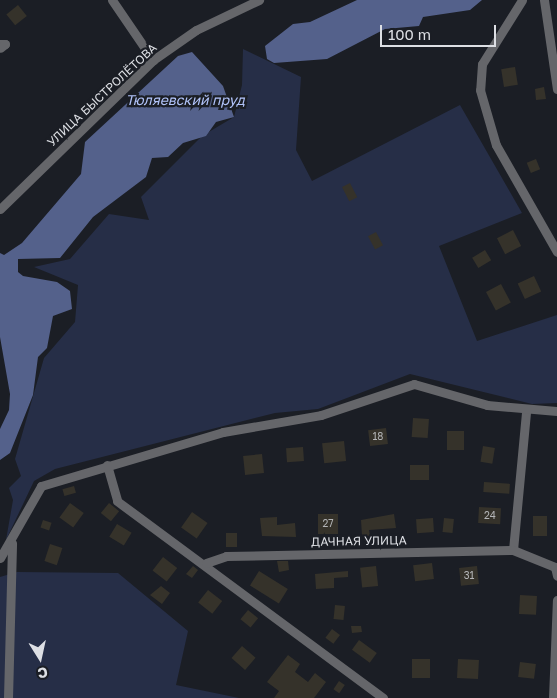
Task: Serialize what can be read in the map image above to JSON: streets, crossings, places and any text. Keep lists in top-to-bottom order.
{
  "streets": {
    "street": ["УЛИЦА БЫСТРОЛЁТОВА", "ДАЧНАЯ УЛИЦА"]
  },
  "water": ["Тюляевский пруд"],
  "house_numbers": [
    "18",
    "24",
    "27",
    "31"
  ],
  "scale_bar": "100 m",
  "north": "bottom"
}
